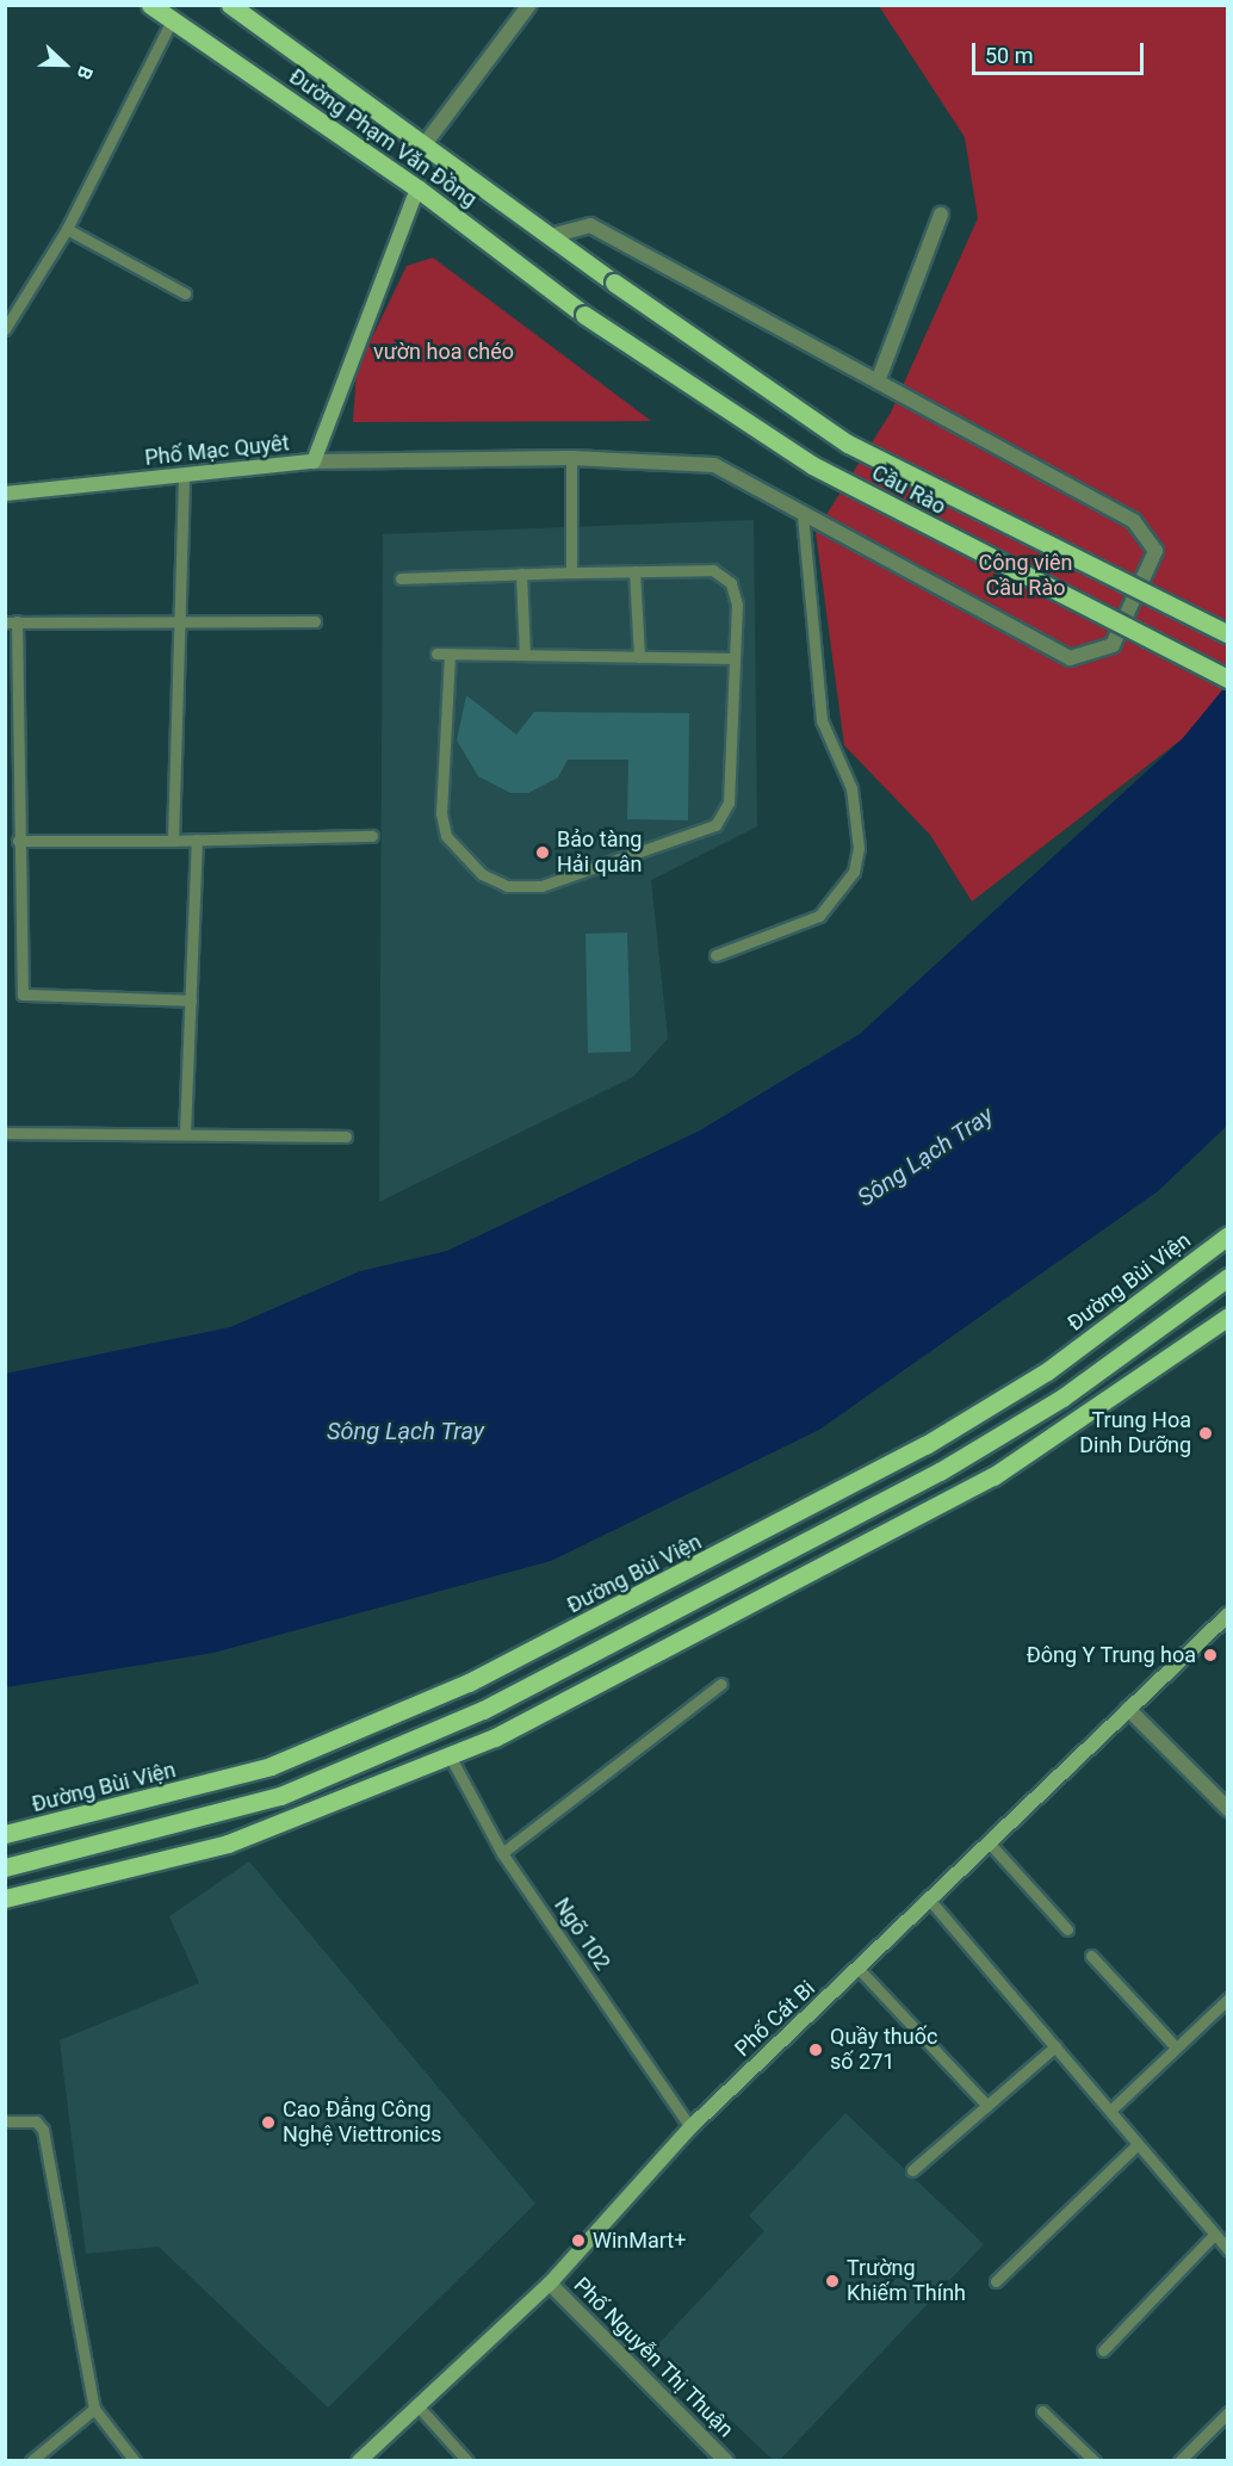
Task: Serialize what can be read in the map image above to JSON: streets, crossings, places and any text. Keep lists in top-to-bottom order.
{
  "streets": {
    "main road": ["Đường Phạm Văn Đồng", "Cầu Rào", "Đường Bùi Viện"],
    "street": ["Phố Mạc Quyêt", "Phố Cát Bi", "Phố Nguyễn Thị Thuận"],
    "lane": ["Ngõ 102"]
  },
  "crossings": [
    ["Đường Phạm Văn Đồng", "Phố Mạc Quyêt"],
    ["Đường Phạm Văn Đồng", "Cầu Rào"],
    ["Ngõ 102", "Phố Cát Bi"],
    ["Phố Cát Bi", "Phố Nguyễn Thị Thuận"]
  ],
  "water": ["Sông Lạch Tray"],
  "parks": ["vườn hoa chéo", "Công viên Cầu Rào"],
  "places": [
    "Bảo tàng Hải quân",
    "Trung Hoa Dinh Dưỡng",
    "Đông Y Trung hoa",
    "Quầy thuốc số 271",
    "Cao Đẳng Công Nghệ Viettronics",
    "WinMart+",
    "Trường Khiếm Thính"
  ],
  "scale_bar": "50 m",
  "north": "right"
}
